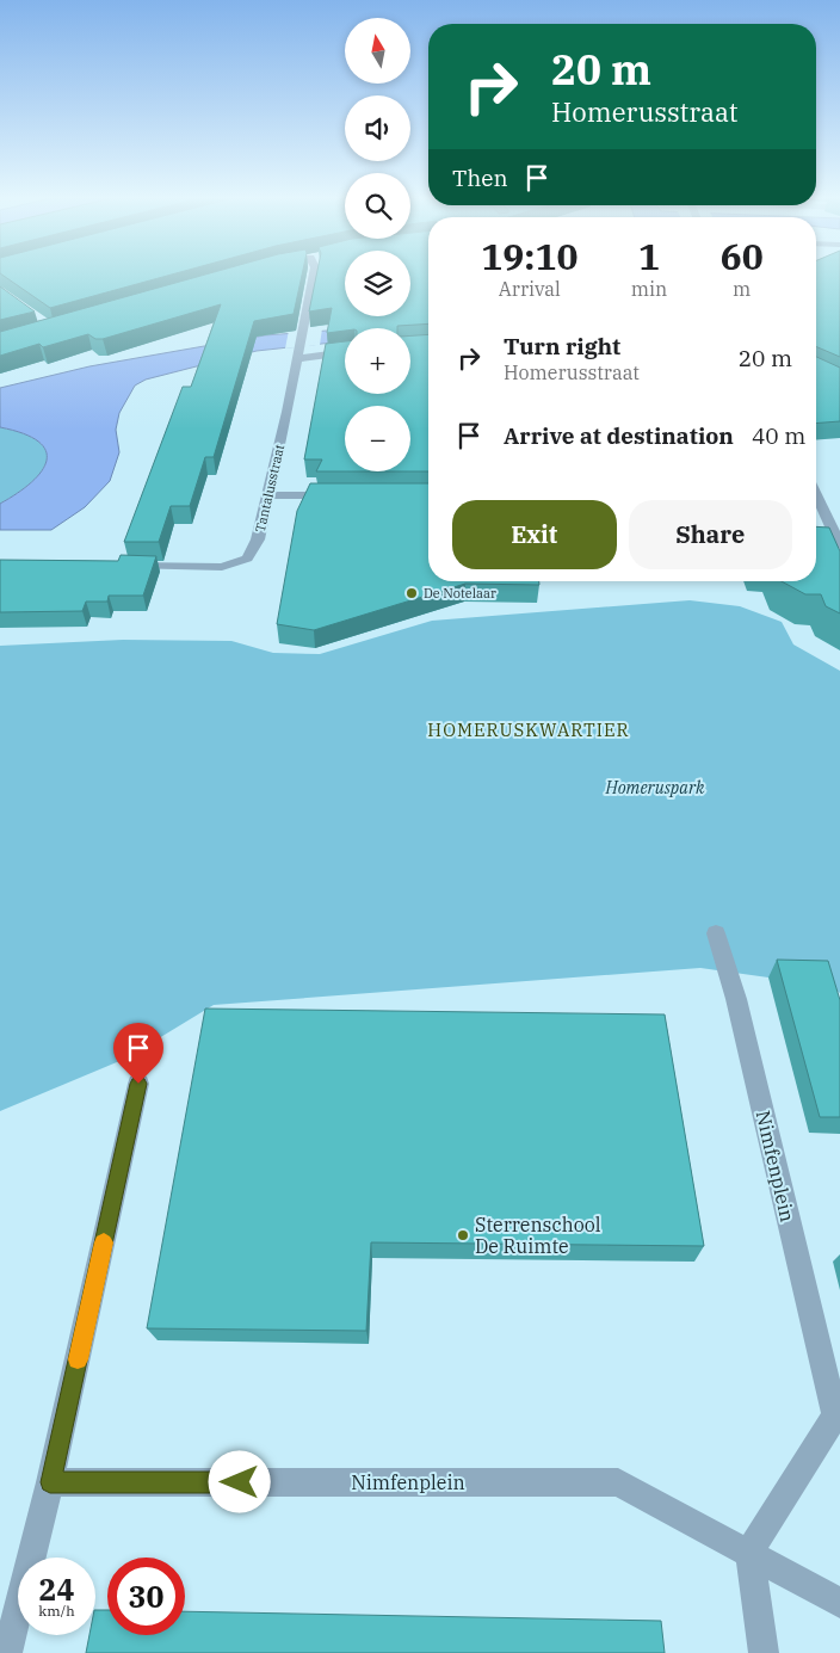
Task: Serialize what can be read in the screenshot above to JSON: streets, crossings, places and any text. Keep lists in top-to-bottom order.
{
  "streets": {
    "street": ["Tantalusstraat", "Nimfenplein"]
  },
  "districts": ["HOMERUSKWARTIER"],
  "parks": ["Homeruspark"],
  "places": ["De Notelaar", "Sterrenschool De Ruimte"],
  "north": "top",
  "page": {
    "map_buttons": ["+", "−"],
    "turn": ["20 m", "Homerusstraat"],
    "then": "Then",
    "eta": [
      "19:10",
      "Arrival",
      "1",
      "min",
      "60",
      "m"
    ],
    "list": [
      {
        "name": "Turn right",
        "note": "Homerusstraat",
        "value": "20 m"
      },
      {
        "name": "Arrive at destination",
        "value": "40 m"
      }
    ],
    "buttons": ["Exit", "Share"],
    "speed": "24 km/h",
    "limit": "30"
  }
}
